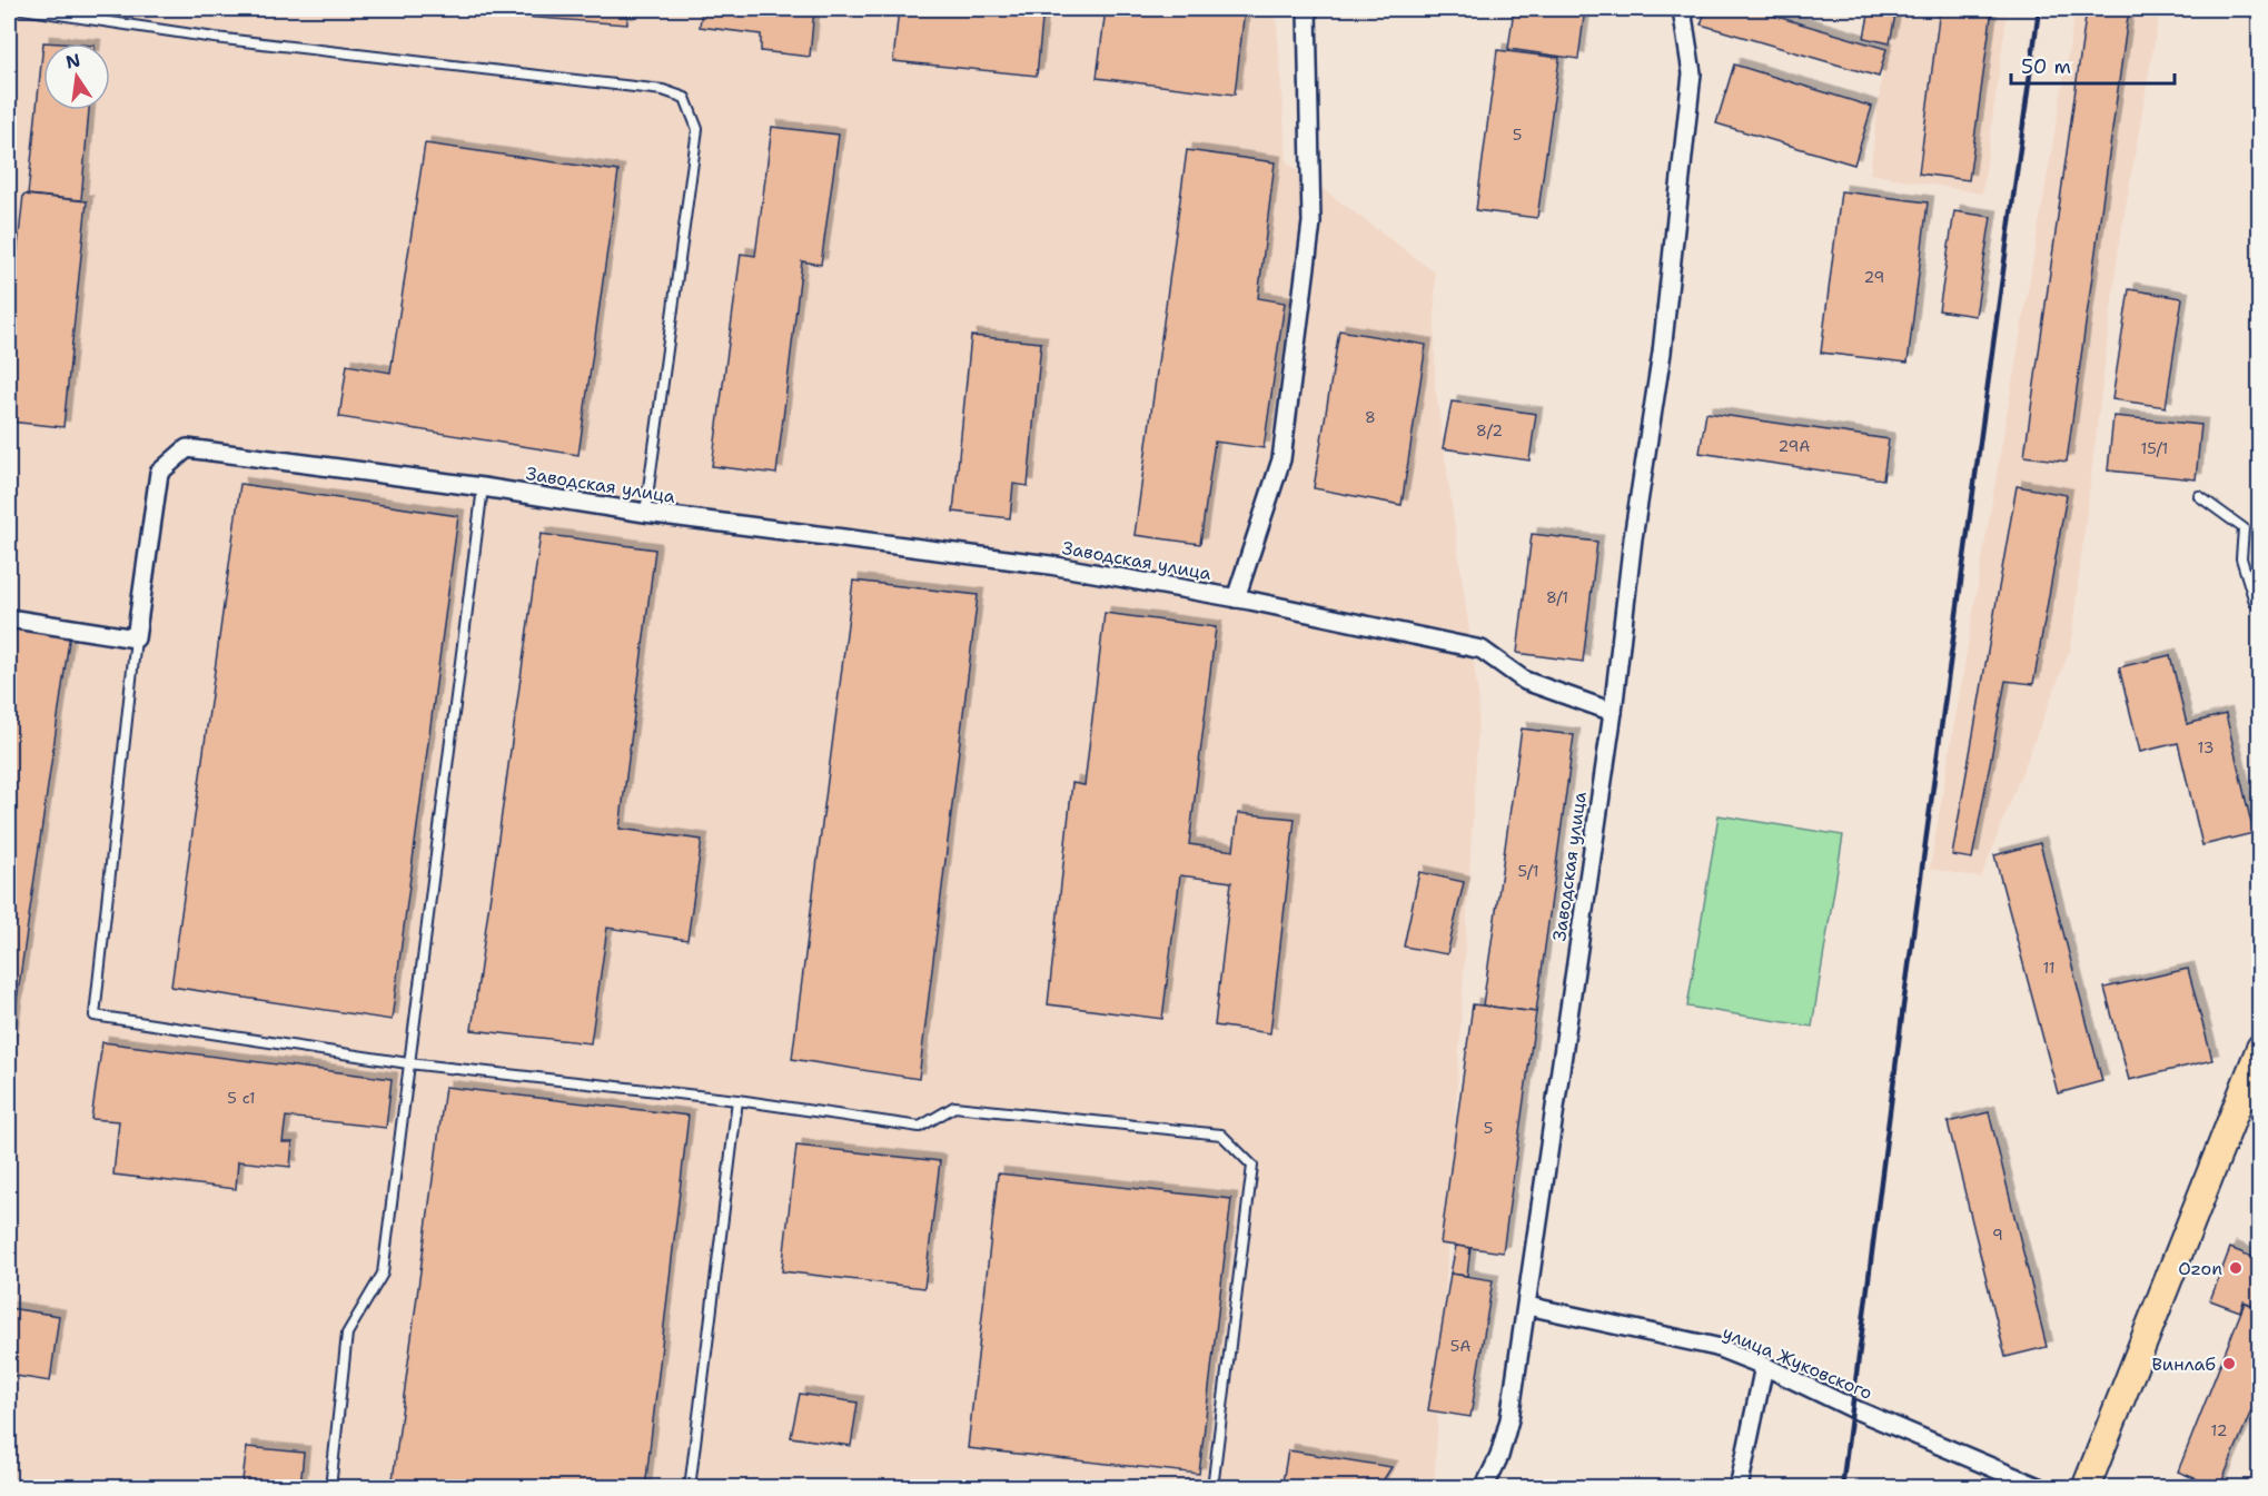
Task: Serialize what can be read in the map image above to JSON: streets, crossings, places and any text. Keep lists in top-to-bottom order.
{
  "streets": {
    "street": ["Заводская улица", "улица Жуковского"]
  },
  "crossings": [
    ["Заводская улица", "улица Жуковского"]
  ],
  "places": ["Ozon", "Винлаб"],
  "house_numbers": [
    "5",
    "29",
    "8",
    "8/2",
    "29А",
    "15/1",
    "8/1",
    "13",
    "5/1",
    "11",
    "5 с1",
    "5",
    "9",
    "5А",
    "12"
  ],
  "scale_bar": "50 m",
  "north": "top"
}
